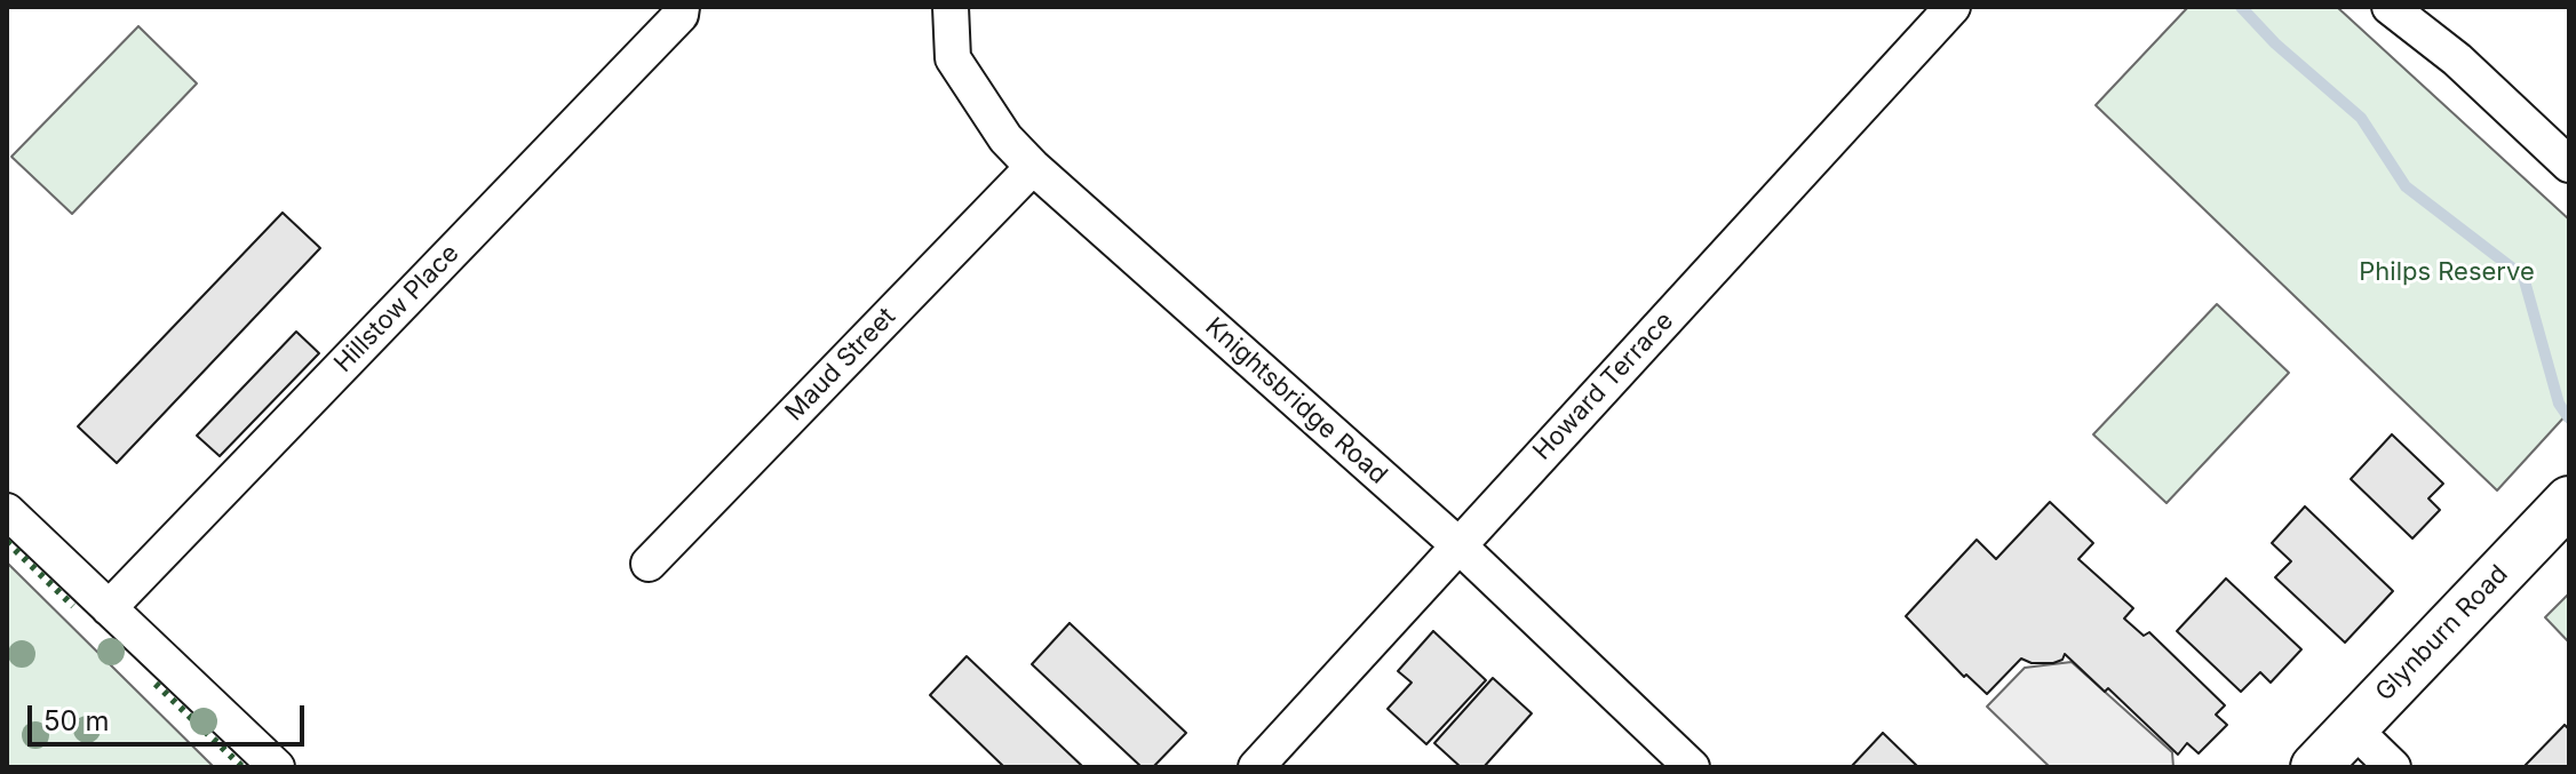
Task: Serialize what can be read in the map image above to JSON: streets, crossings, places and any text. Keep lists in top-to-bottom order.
{
  "streets": {
    "main road": ["Glynburn Road"],
    "street": [
      "Hillstow Place",
      "Maud Street",
      "Howard Terrace",
      "Knightsbridge Road"
    ]
  },
  "crossings": [
    ["Maud Street", "Knightsbridge Road"],
    ["Howard Terrace", "Knightsbridge Road"]
  ],
  "parks": ["Philps Reserve"],
  "scale_bar": "50 m"
}
